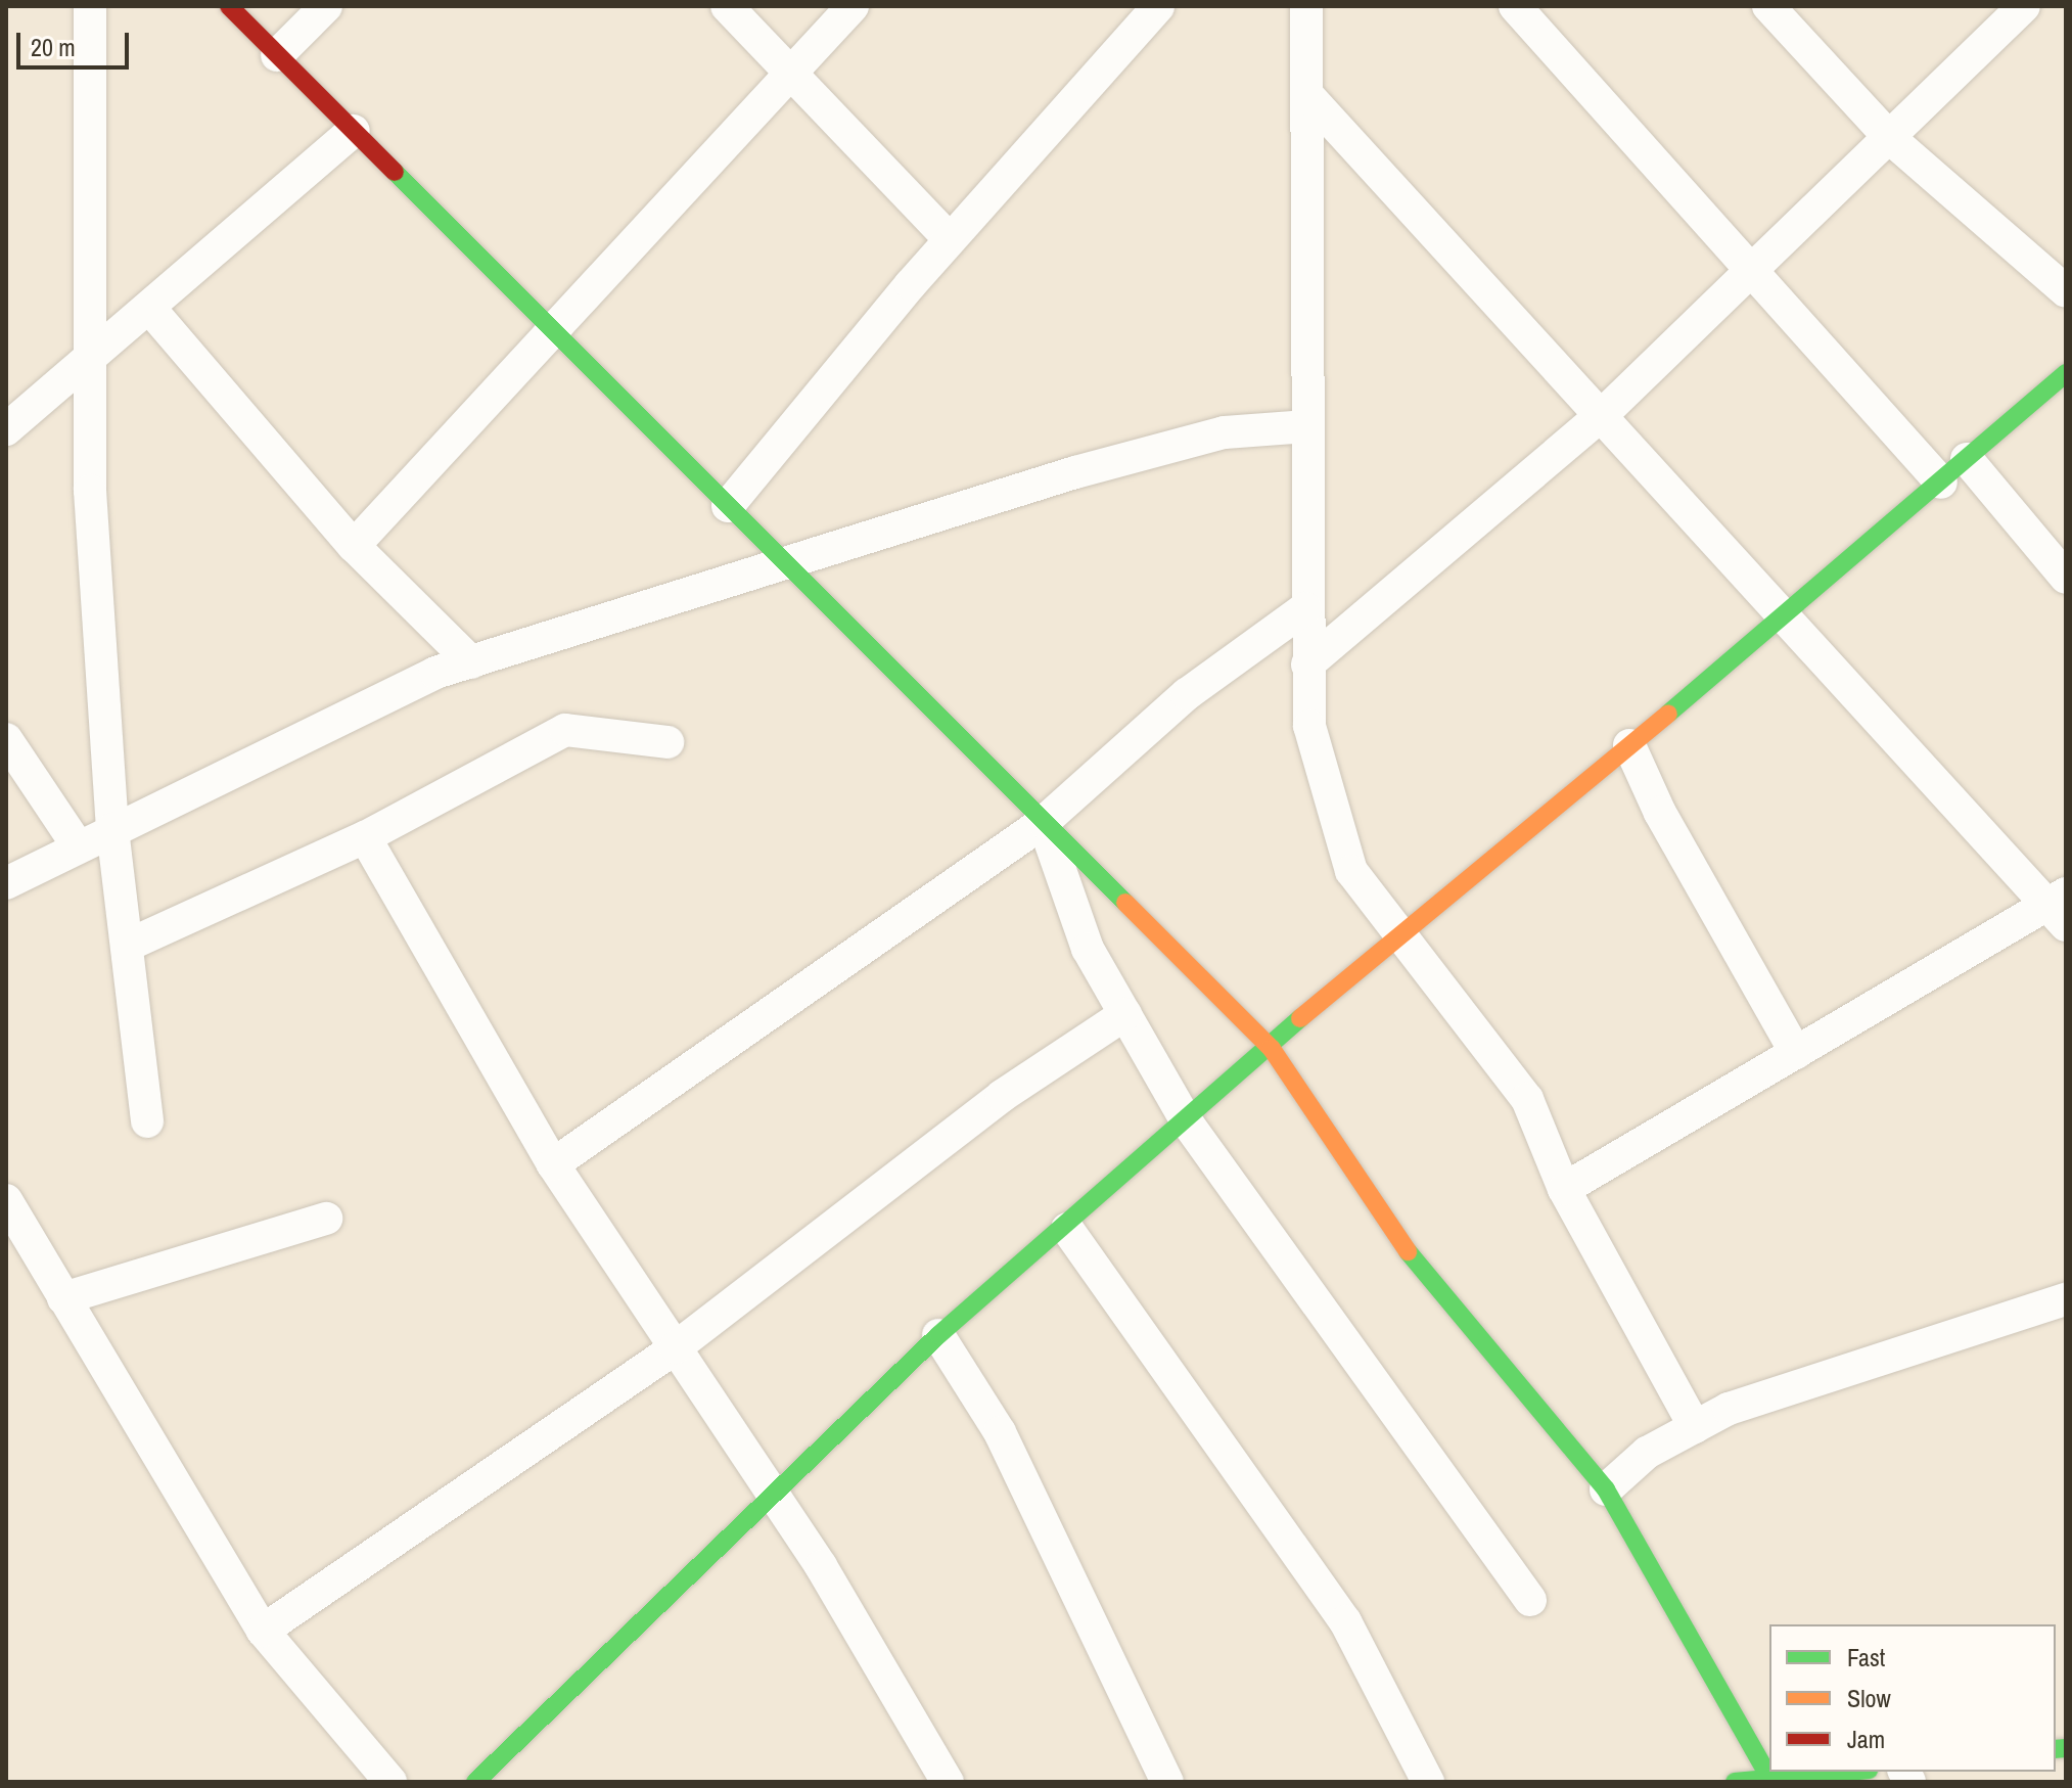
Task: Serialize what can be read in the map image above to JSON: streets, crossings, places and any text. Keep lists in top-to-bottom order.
{
  "legend": ["Fast", "Slow", "Jam"],
  "scale_bar": "20 m"
}
